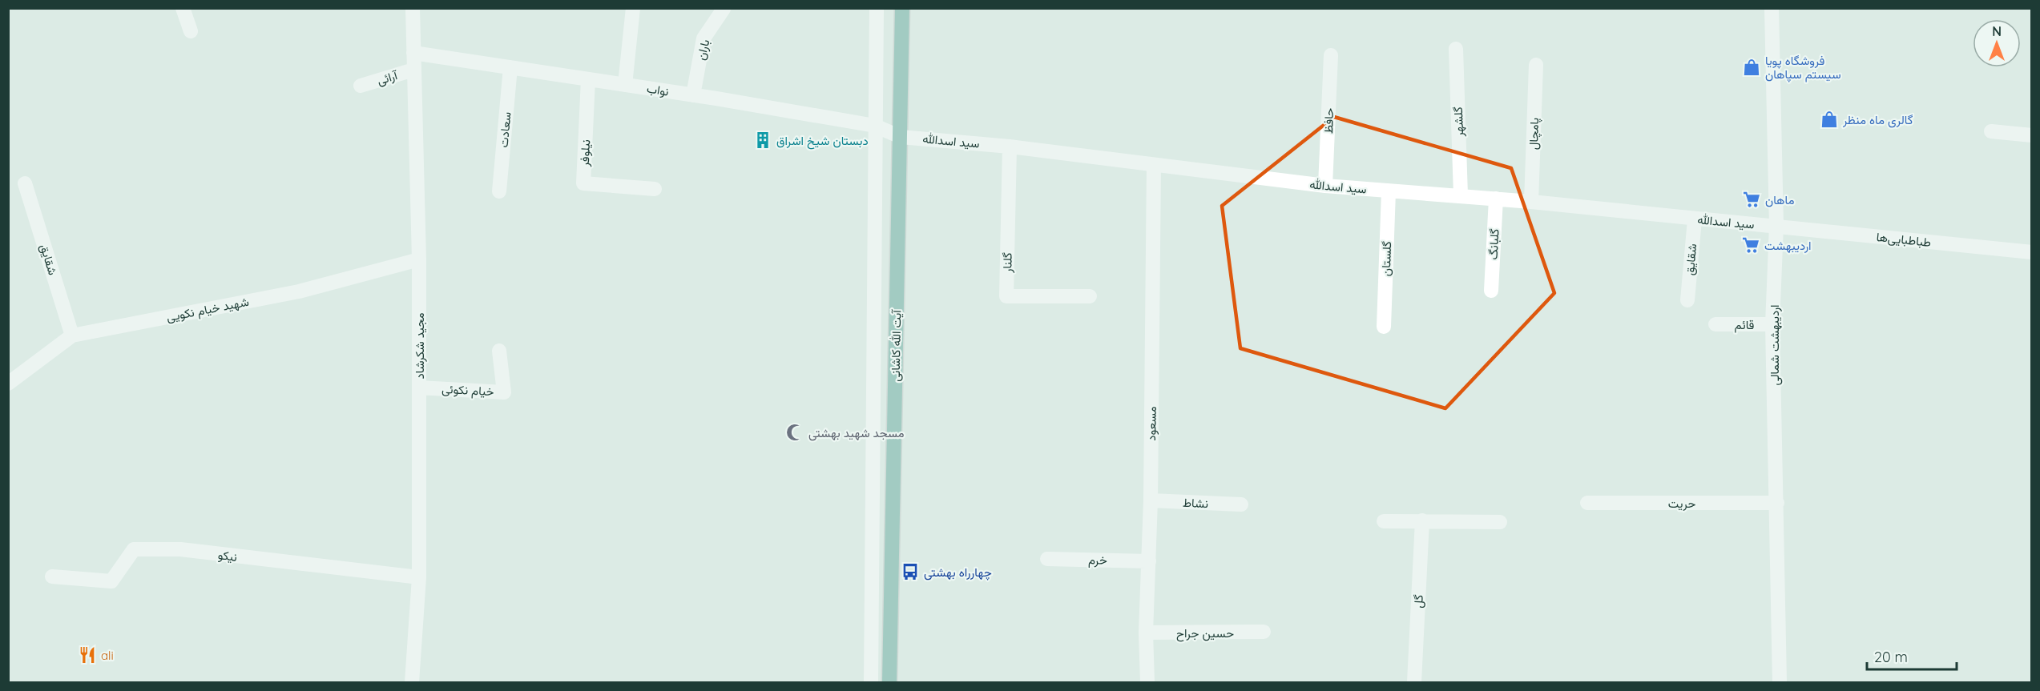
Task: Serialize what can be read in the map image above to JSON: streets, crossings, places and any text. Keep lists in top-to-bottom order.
{
  "streets": {
    "main road": ["آیت الله کاشانی"],
    "street": [
      "باران",
      "آرائی",
      "نواب",
      "حافظ",
      "گلشهر",
      "سعادت",
      "پامچال",
      "سید اسدالله",
      "نیلوفر",
      "طباطبایی‌ها",
      "گلبانگ",
      "گلستان",
      "شقایق",
      "گلنار",
      "شهید خیام نکویی",
      "قائم",
      "اردیبهشت شمالی",
      "مجید شکرشاد",
      "خیام نکوئی",
      "مسعود",
      "نشاط",
      "حریت",
      "نیکو",
      "خرم",
      "گل",
      "حسین جراح"
    ]
  },
  "crossings": [
    ["باران", "نواب"],
    ["آرائی", "مجید شکرشاد"],
    ["نواب", "سعادت"],
    ["نواب", "سید اسدالله"],
    ["نواب", "نیلوفر"],
    ["نواب", "مجید شکرشاد"],
    ["نواب", "آیت الله کاشانی"],
    ["حافظ", "سید اسدالله"],
    ["گلشهر", "سید اسدالله"],
    ["پامچال", "سید اسدالله"],
    ["سید اسدالله", "طباطبایی‌ها"],
    ["سید اسدالله", "گلبانگ"],
    ["سید اسدالله", "گلستان"],
    ["سید اسدالله", "شقایق"],
    ["سید اسدالله", "گلنار"],
    ["سید اسدالله", "اردیبهشت شمالی"],
    ["سید اسدالله", "آیت الله کاشانی"],
    ["سید اسدالله", "مسعود"],
    ["طباطبایی‌ها", "اردیبهشت شمالی"],
    ["شقایق", "شهید خیام نکویی"],
    ["شهید خیام نکویی", "مجید شکرشاد"],
    ["قائم", "اردیبهشت شمالی"],
    ["اردیبهشت شمالی", "حریت"],
    ["مجید شکرشاد", "خیام نکوئی"],
    ["مجید شکرشاد", "نیکو"],
    ["مسعود", "نشاط"],
    ["مسعود", "خرم"],
    ["مسعود", "حسین جراح"]
  ],
  "places": {
    "shop": ["فروشگاه پویا سیستم سپاهان", "گالری ماه منظر"],
    "building": ["دبستان شیخ اشراق"],
    "supermarket": ["ماهان", "اردیبهشت"],
    "mosque": ["مسجد شهید بهشتی"],
    "bus stop": ["چهارراه بهشتی"],
    "restaurant": ["ali"]
  },
  "scale_bar": "20 m",
  "north": "top"
}
